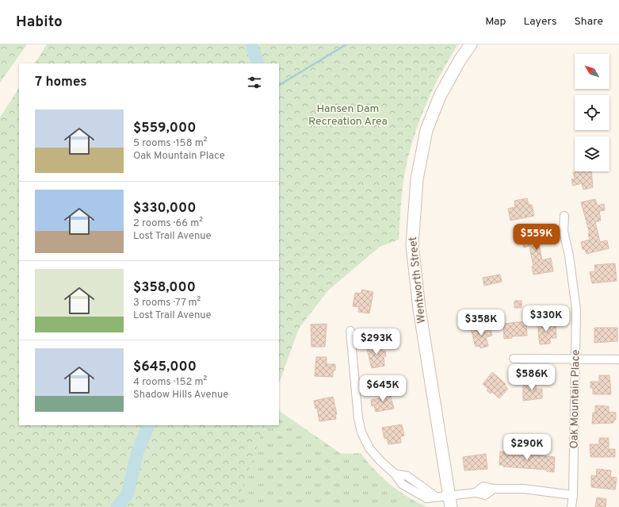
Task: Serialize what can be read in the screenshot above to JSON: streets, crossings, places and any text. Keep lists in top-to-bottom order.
{
  "streets": {
    "main road": ["Wentworth Street"],
    "street": ["Oak Mountain Place"]
  },
  "parks": ["Hansen Dam Recreation Area"],
  "north": "top left",
  "page": {
    "header": "Habito",
    "nav": ["Map", "Layers", "Share"],
    "heading": "7 homes",
    "list": [
      {
        "name": "$559,000",
        "note": "5 rooms · 158 m² · Oak Mountain Place"
      },
      {
        "name": "$330,000",
        "note": "2 rooms · 66 m² · Lost Trail Avenue"
      },
      {
        "name": "$358,000",
        "note": "3 rooms · 77 m² · Lost Trail Avenue"
      },
      {
        "name": "$645,000",
        "note": "4 rooms · 152 m² · Shadow Hills Avenue"
      }
    ],
    "price": [
      "$559K",
      "$330K",
      "$358K",
      "$293K",
      "$586K",
      "$645K",
      "$290K"
    ]
  }
}
